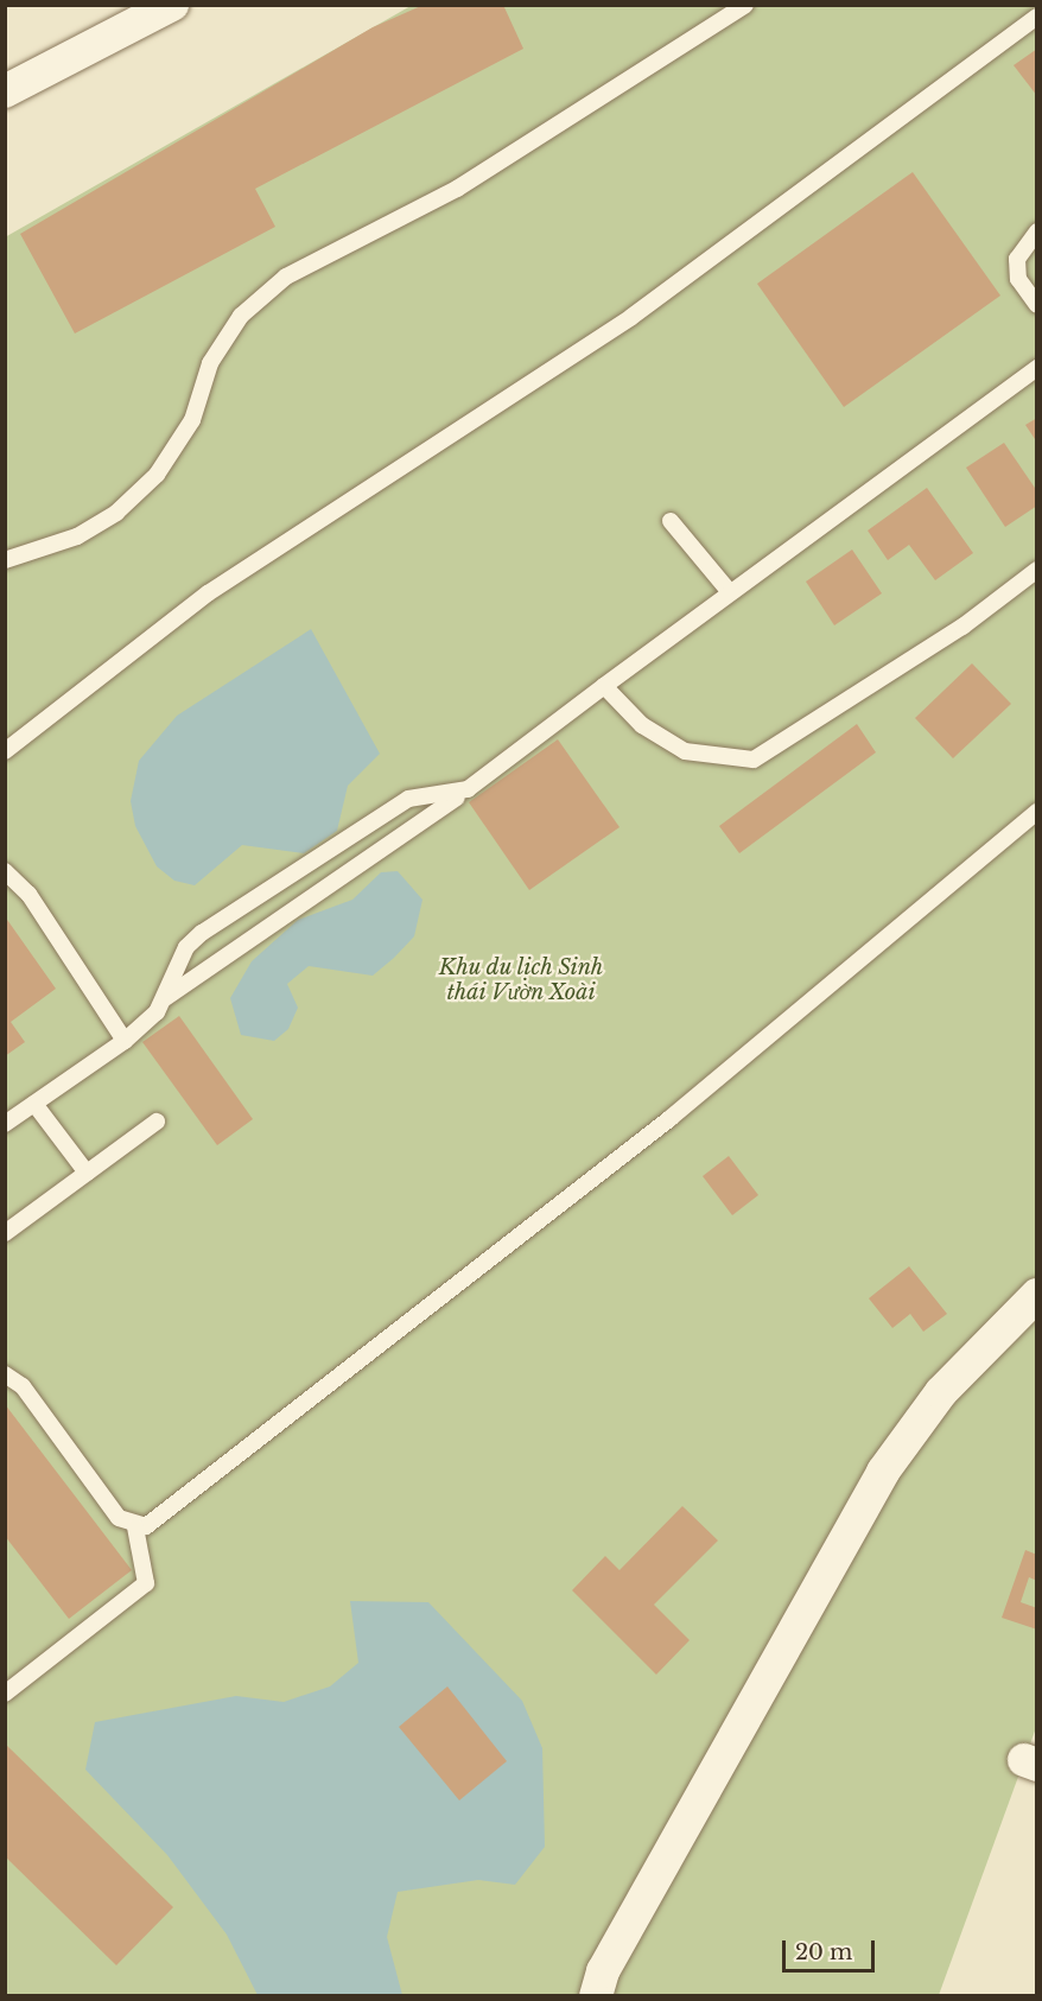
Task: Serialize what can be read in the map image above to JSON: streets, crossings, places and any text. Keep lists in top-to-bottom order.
{
  "parks": ["Khu du lịch Sinh thái Vườn Xoài"],
  "scale_bar": "20 m"
}
